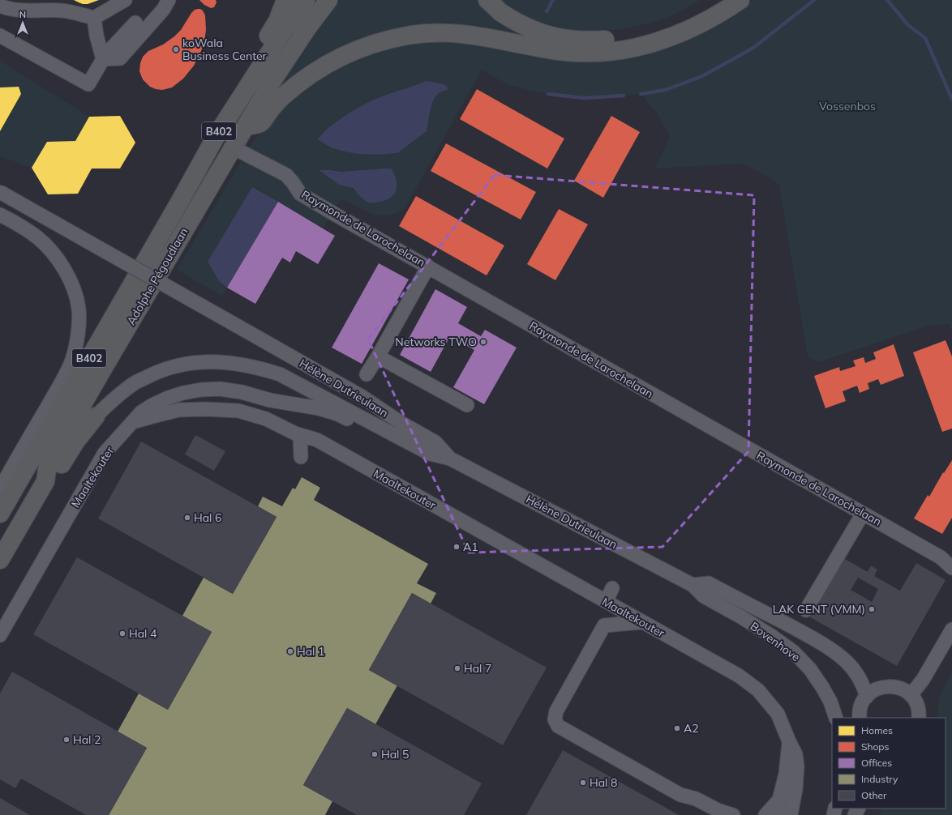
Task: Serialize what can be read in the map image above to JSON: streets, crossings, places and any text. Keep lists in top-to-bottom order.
{
  "streets": {
    "highway": ["B402", "Adolphe Pégoudlaan"],
    "street": [
      "Raymonde de Larochelaan",
      "Hélène Dutrieulaan",
      "Maaltekouter",
      "Bovenhove"
    ]
  },
  "crossings": [
    ["Raymonde de Larochelaan", "Adolphe Pégoudlaan"],
    ["Hélène Dutrieulaan", "Bovenhove"]
  ],
  "parks": ["Vossenbos"],
  "places": [
    "koWala Business Center",
    "Networks TWO",
    "Hal 6",
    "A1",
    "LAK GENT (VMM)",
    "Hal 4",
    "Hal 1",
    "Hal 7",
    "A2",
    "Hal 2",
    "Hal 5",
    "Hal 8"
  ],
  "legend": [
    "Homes",
    "Shops",
    "Offices",
    "Industry",
    "Other"
  ],
  "north": "top"
}
